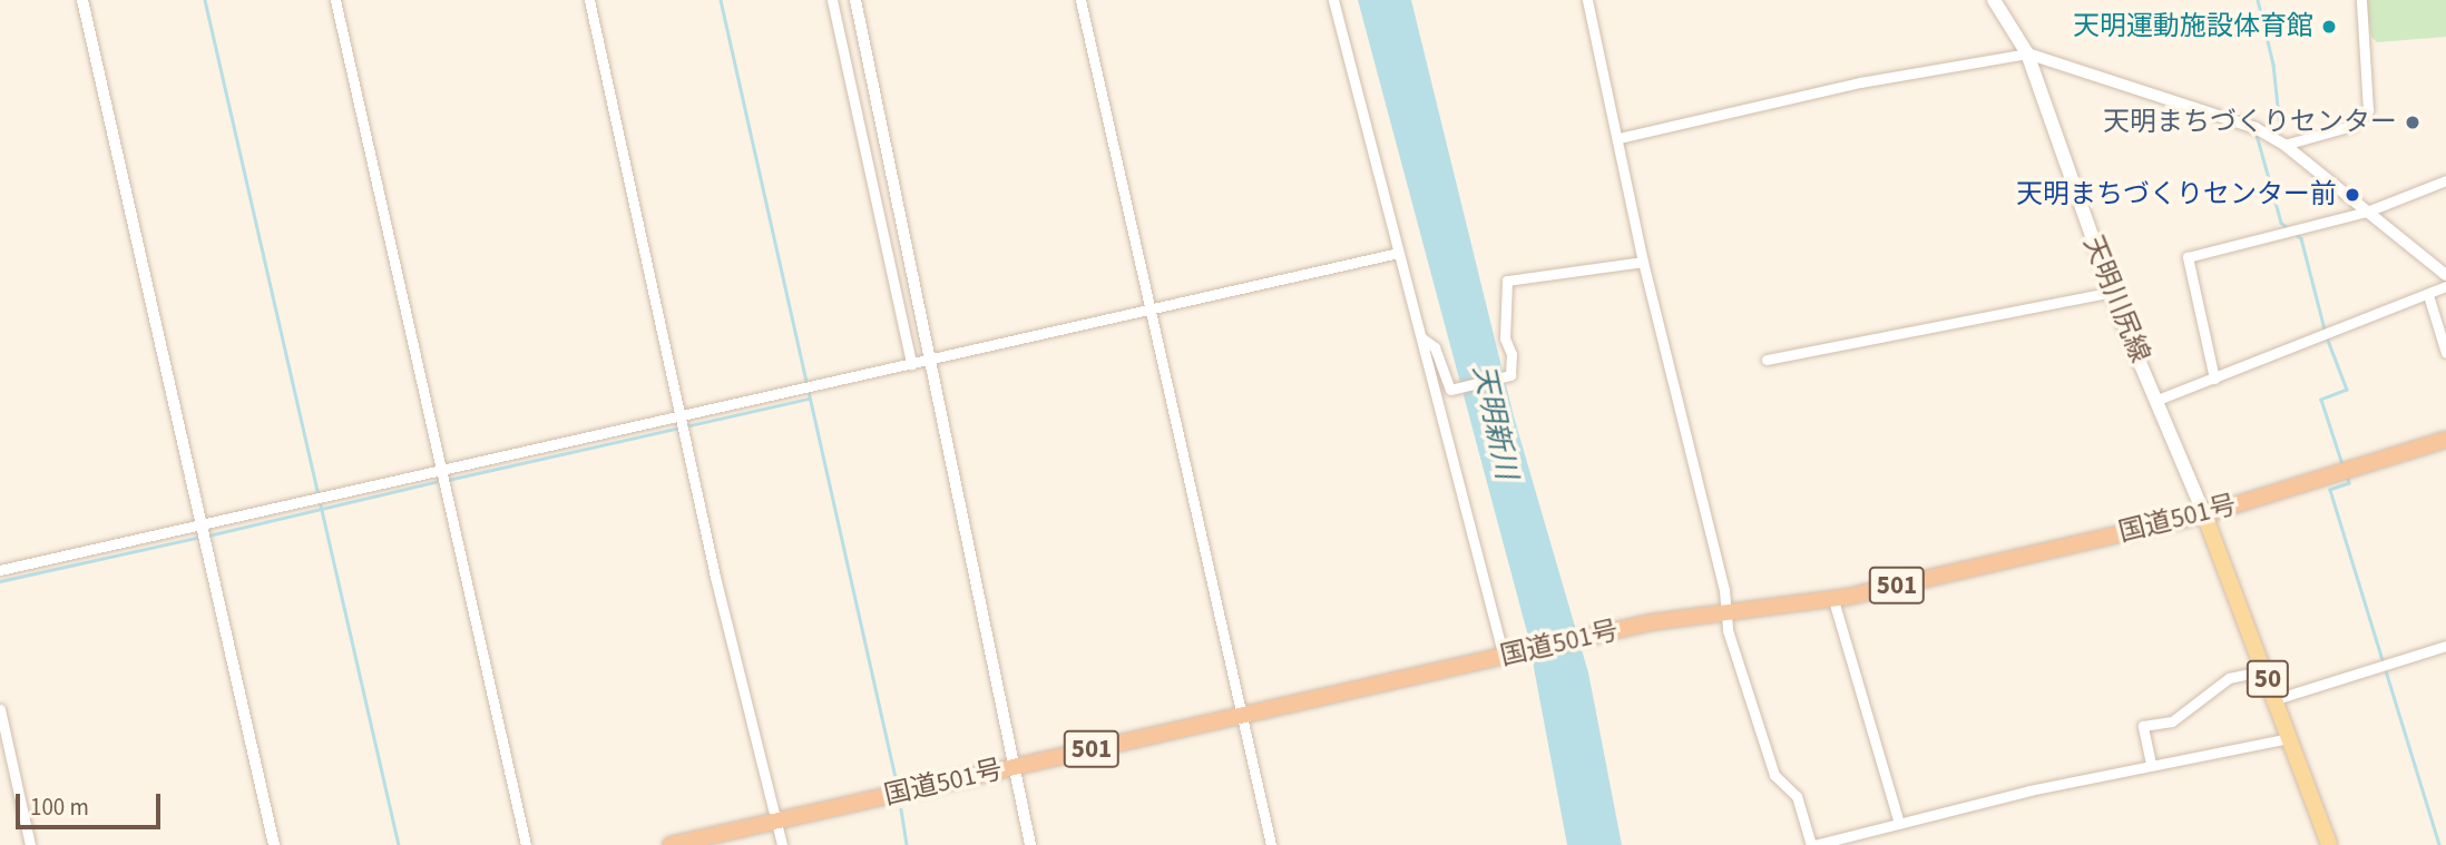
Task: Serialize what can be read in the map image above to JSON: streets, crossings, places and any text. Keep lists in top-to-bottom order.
{
  "streets": {
    "highway": ["国道501号", "501"],
    "main road": ["天明川尻線", "50"]
  },
  "crossings": [
    ["天明川尻線", "国道501号"],
    ["天明川尻線", "50"],
    ["国道501号", "50"]
  ],
  "water": ["天明新川"],
  "places": ["天明運動施設体育館", "天明まちづくりセンター", "天明まちづくりセンター前"],
  "scale_bar": "100 m"
}
